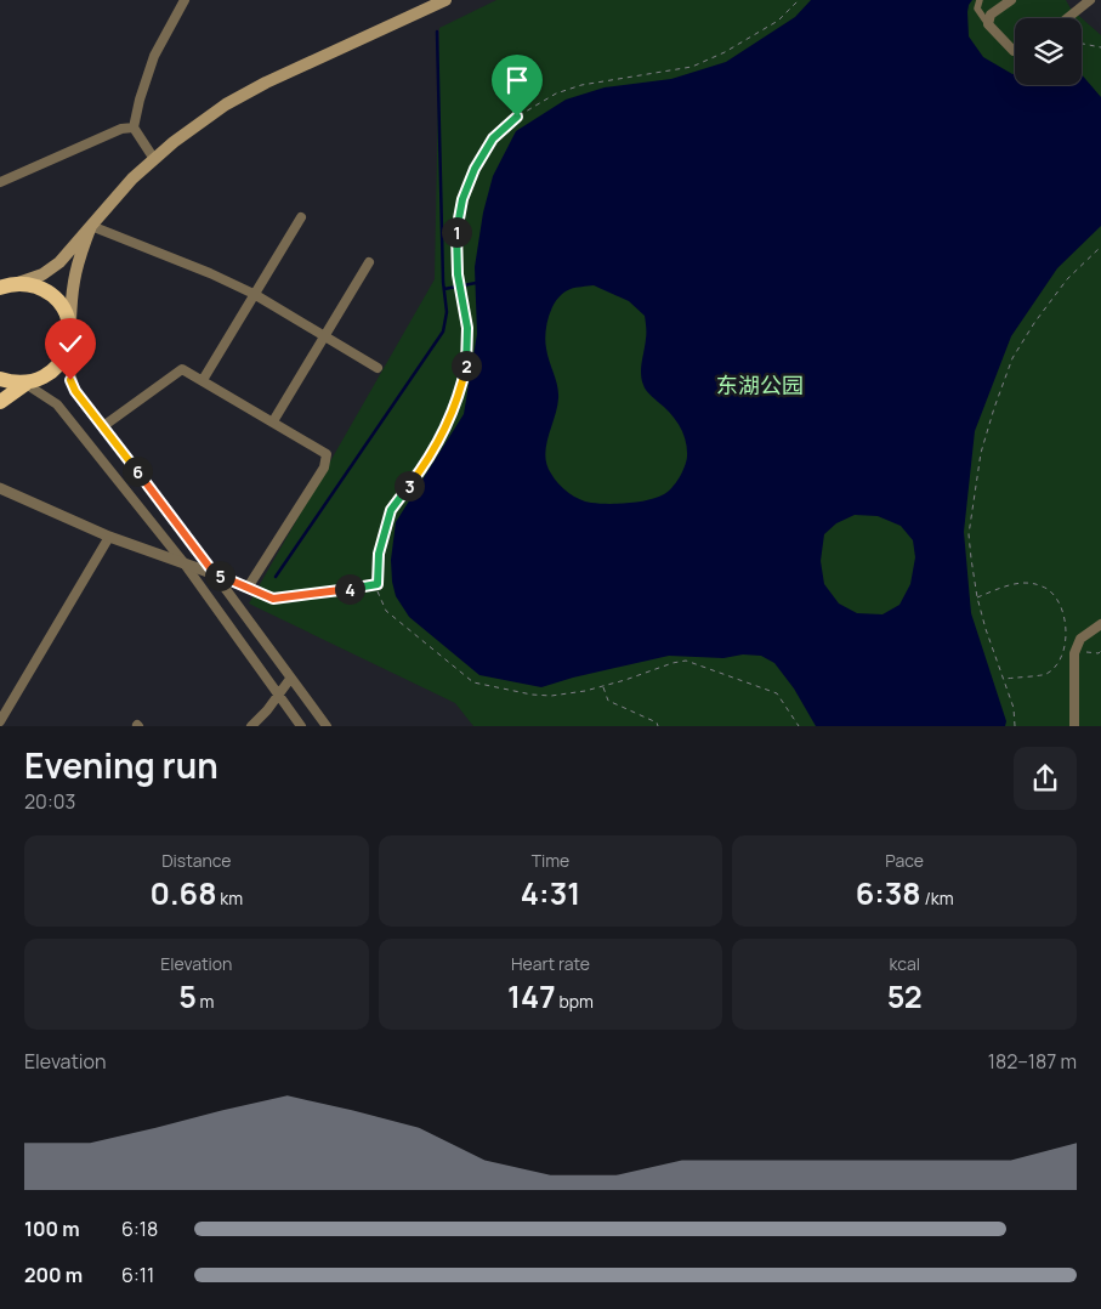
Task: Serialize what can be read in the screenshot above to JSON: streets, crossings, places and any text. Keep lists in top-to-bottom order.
{
  "parks": ["东湖公园"],
  "page": {
    "pins": [
      "1",
      "2",
      "6",
      "3",
      "5",
      "4"
    ],
    "heading": ["Evening run", "20:03"],
    "stats": [
      ["Distance", "0.68 km"],
      ["Time", "4:31"],
      ["Pace", "6:38 /km"],
      ["Elevation", "5 m"],
      ["Heart rate", "147 bpm"],
      ["kcal", "52"]
    ],
    "chart": ["Elevation", "182–187 m"],
    "list": [
      {
        "name": "100 m",
        "note": "6:18"
      },
      {
        "name": "200 m",
        "note": "6:11"
      }
    ]
  }
}
